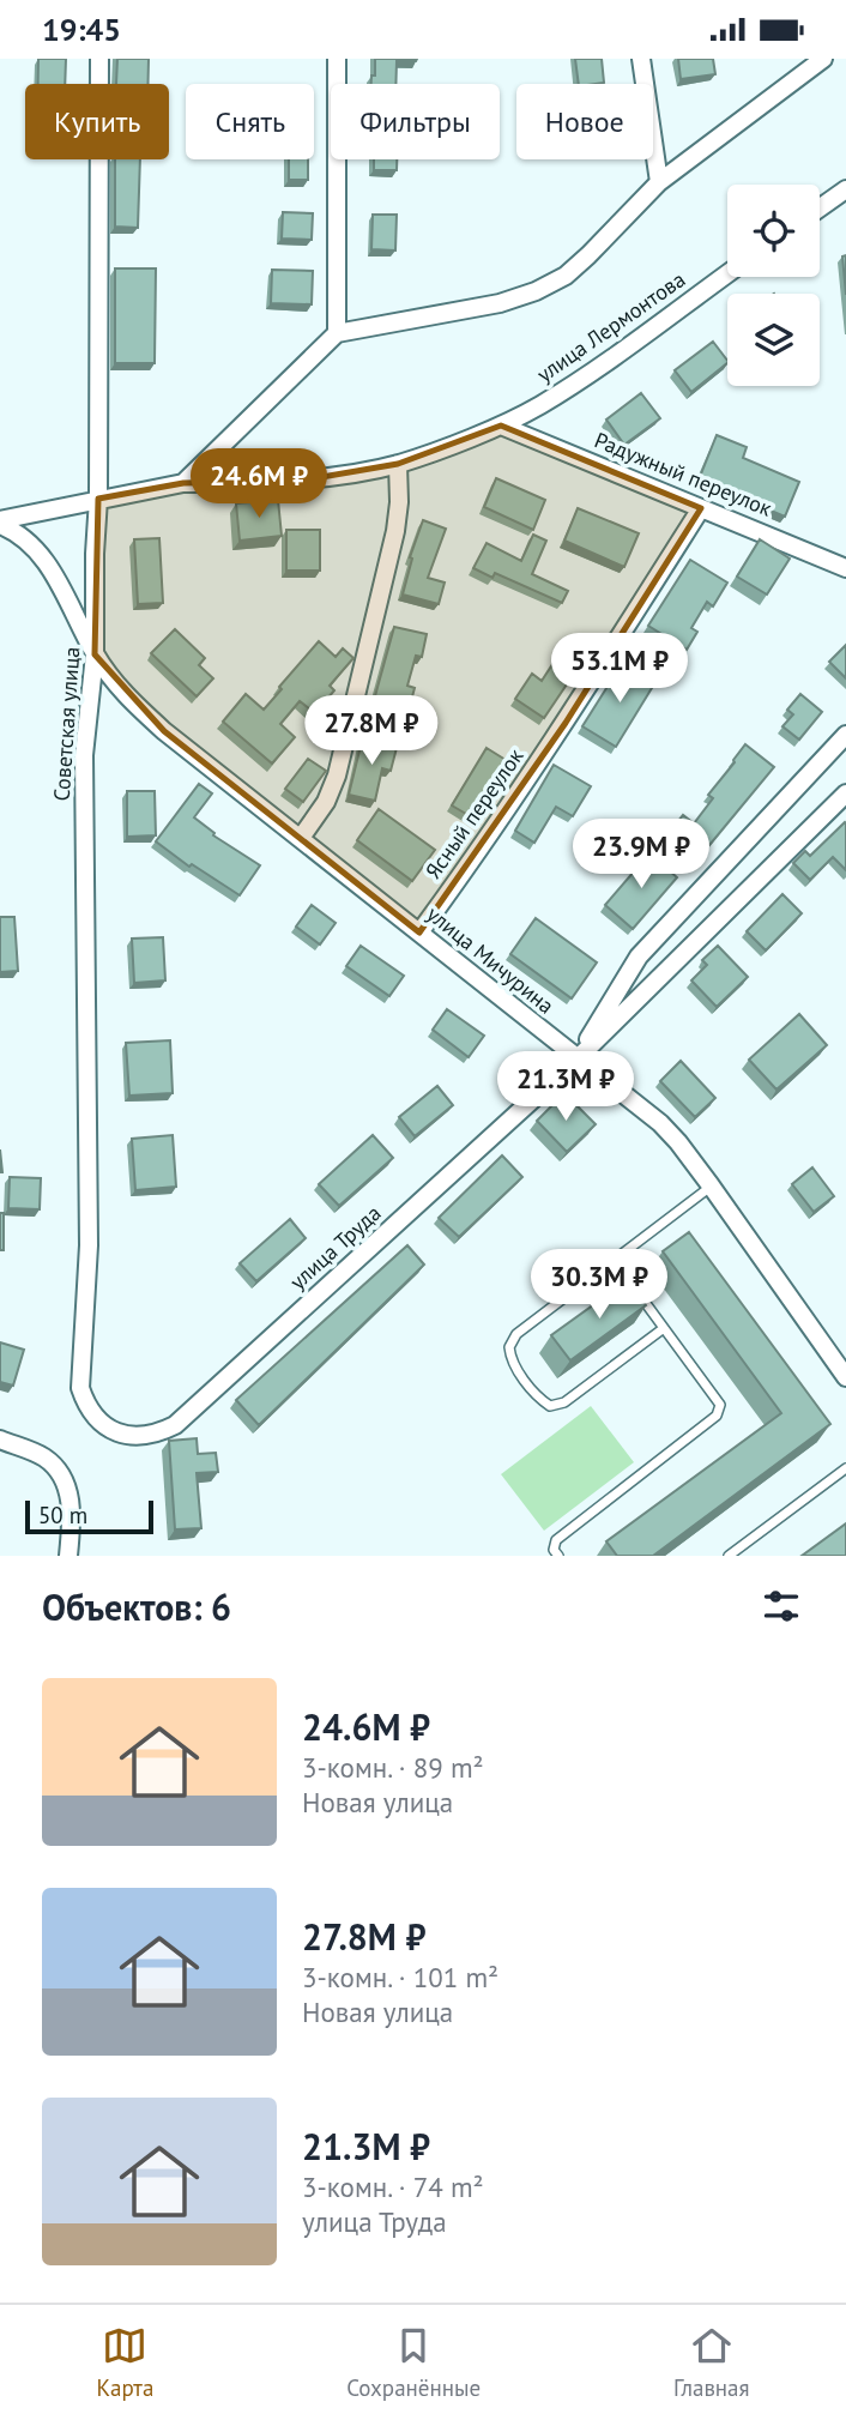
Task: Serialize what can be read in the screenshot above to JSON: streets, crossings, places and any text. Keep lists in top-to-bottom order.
{
  "streets": {
    "street": [
      "улица Лермонтова",
      "Радужный переулок",
      "Советская улица",
      "Ясный переулок",
      "улица Мичурина",
      "улица Труда"
    ]
  },
  "crossings": [
    ["улица Лермонтова", "Радужный переулок"],
    ["улица Лермонтова", "Советская улица"],
    ["улица Лермонтова", "улица Мичурина"],
    ["Радужный переулок", "Ясный переулок"],
    ["Советская улица", "улица Мичурина"],
    ["Советская улица", "улица Труда"],
    ["Ясный переулок", "улица Мичурина"],
    ["улица Мичурина", "улица Труда"]
  ],
  "scale_bar": "50 m",
  "page": {
    "status": "19:45",
    "chip": [
      "Купить",
      "Снять",
      "Фильтры",
      "Новое"
    ],
    "price": [
      "24.6M ₽",
      "53.1M ₽",
      "27.8M ₽",
      "23.9M ₽",
      "21.3M ₽",
      "30.3M ₽"
    ],
    "scale": "50 m",
    "heading": "Объектов: 6",
    "list": [
      {
        "name": "24.6M ₽",
        "note": "3-комн. · 89 m² · Новая улица"
      },
      {
        "name": "27.8M ₽",
        "note": "3-комн. · 101 m² · Новая улица"
      },
      {
        "name": "21.3M ₽",
        "note": "3-комн. · 74 m² · улица Труда"
      }
    ],
    "tabs": ["Карта", "Сохранённые", "Главная"]
  }
}
